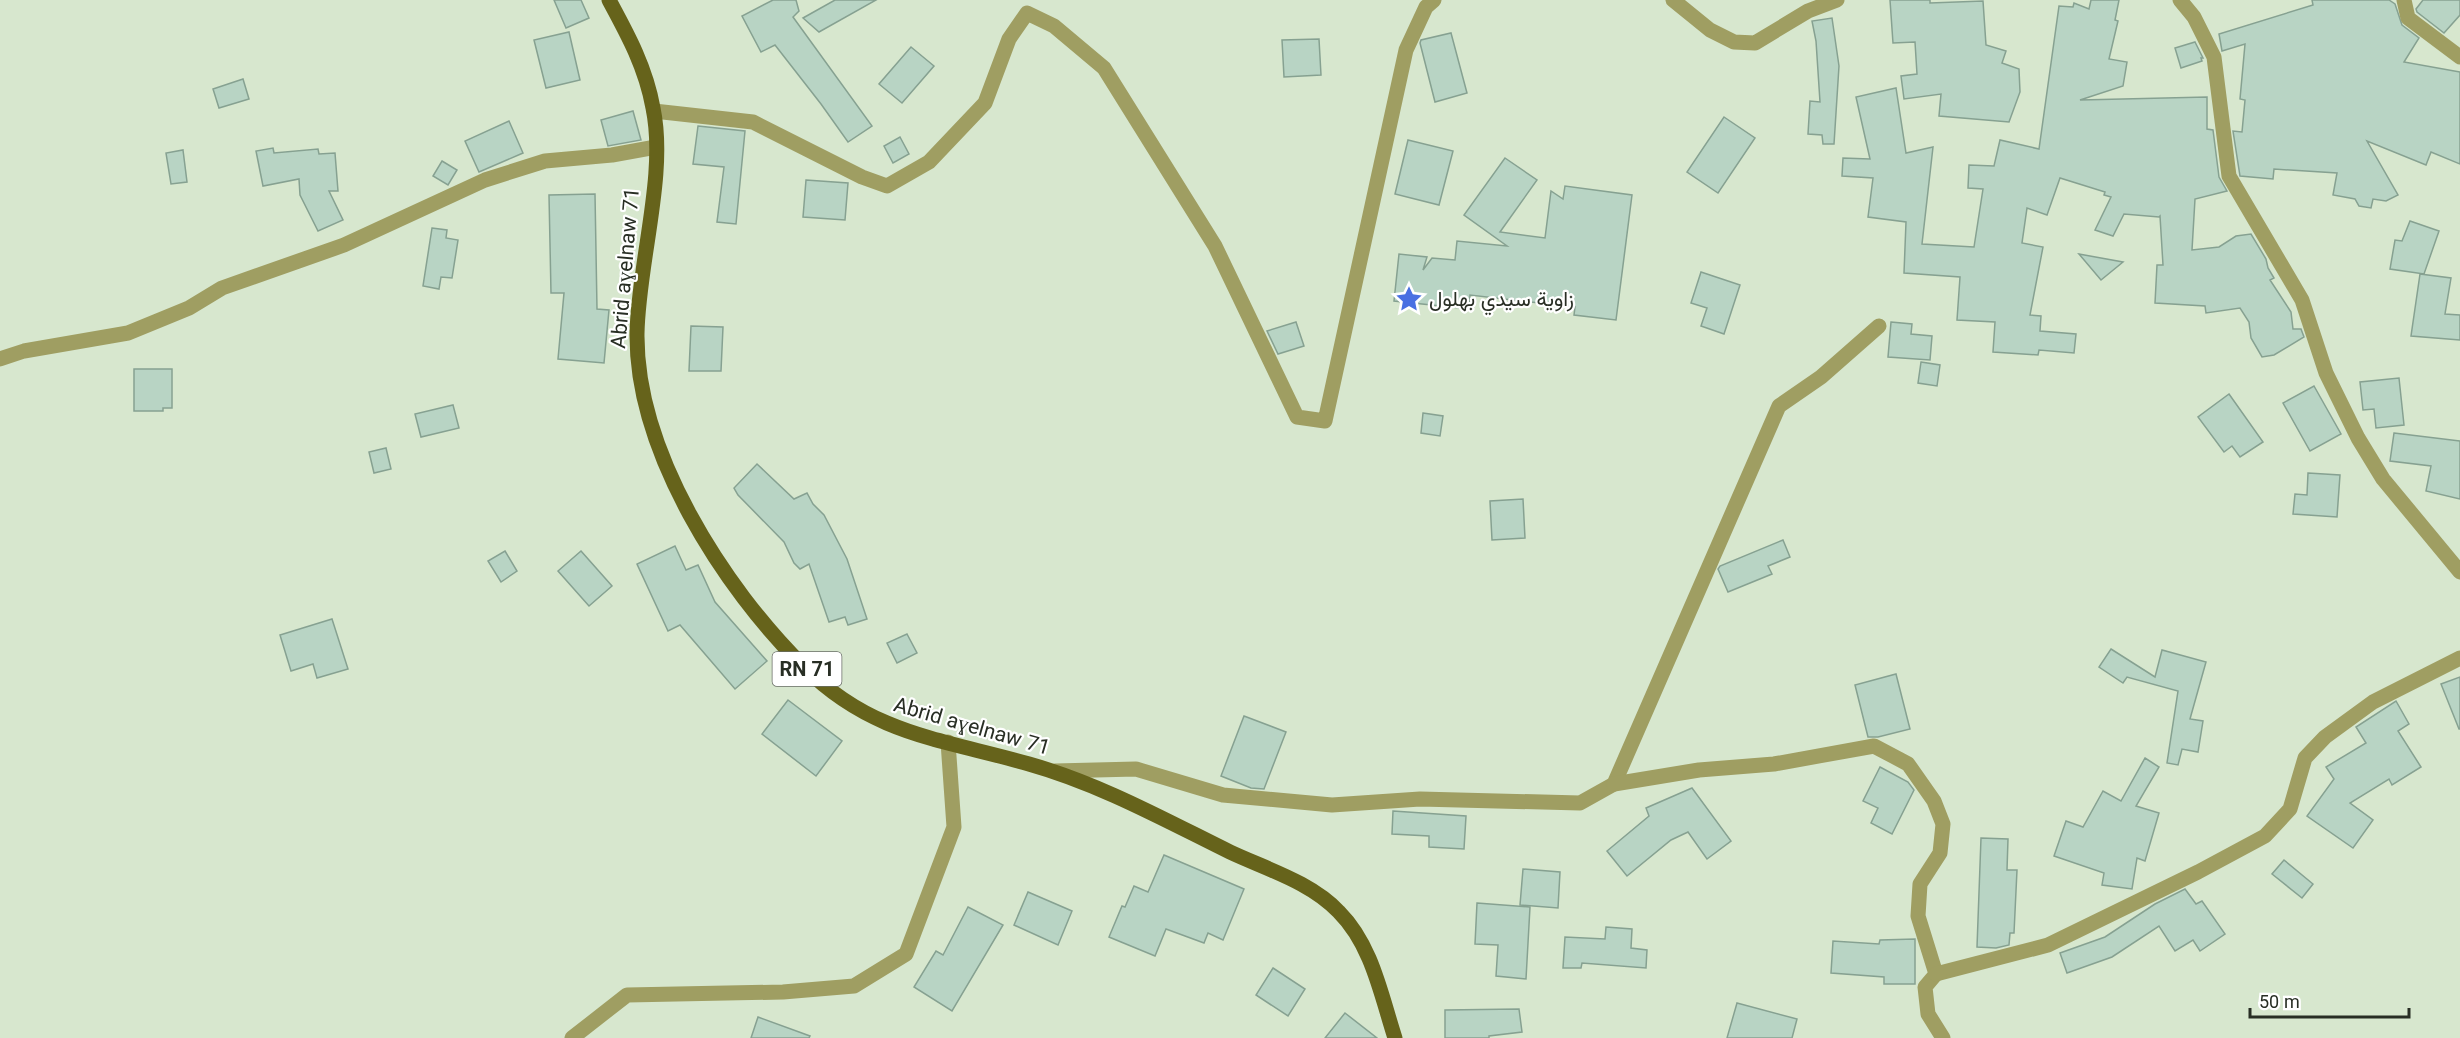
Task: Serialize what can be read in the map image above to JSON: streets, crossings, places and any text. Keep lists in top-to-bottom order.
{
  "streets": {
    "main road": ["Abrid aɣelnaw 71", "RN 71"]
  },
  "places": {
    "place": ["زاوية سيدي بهلول"]
  },
  "scale_bar": "50 m"
}
